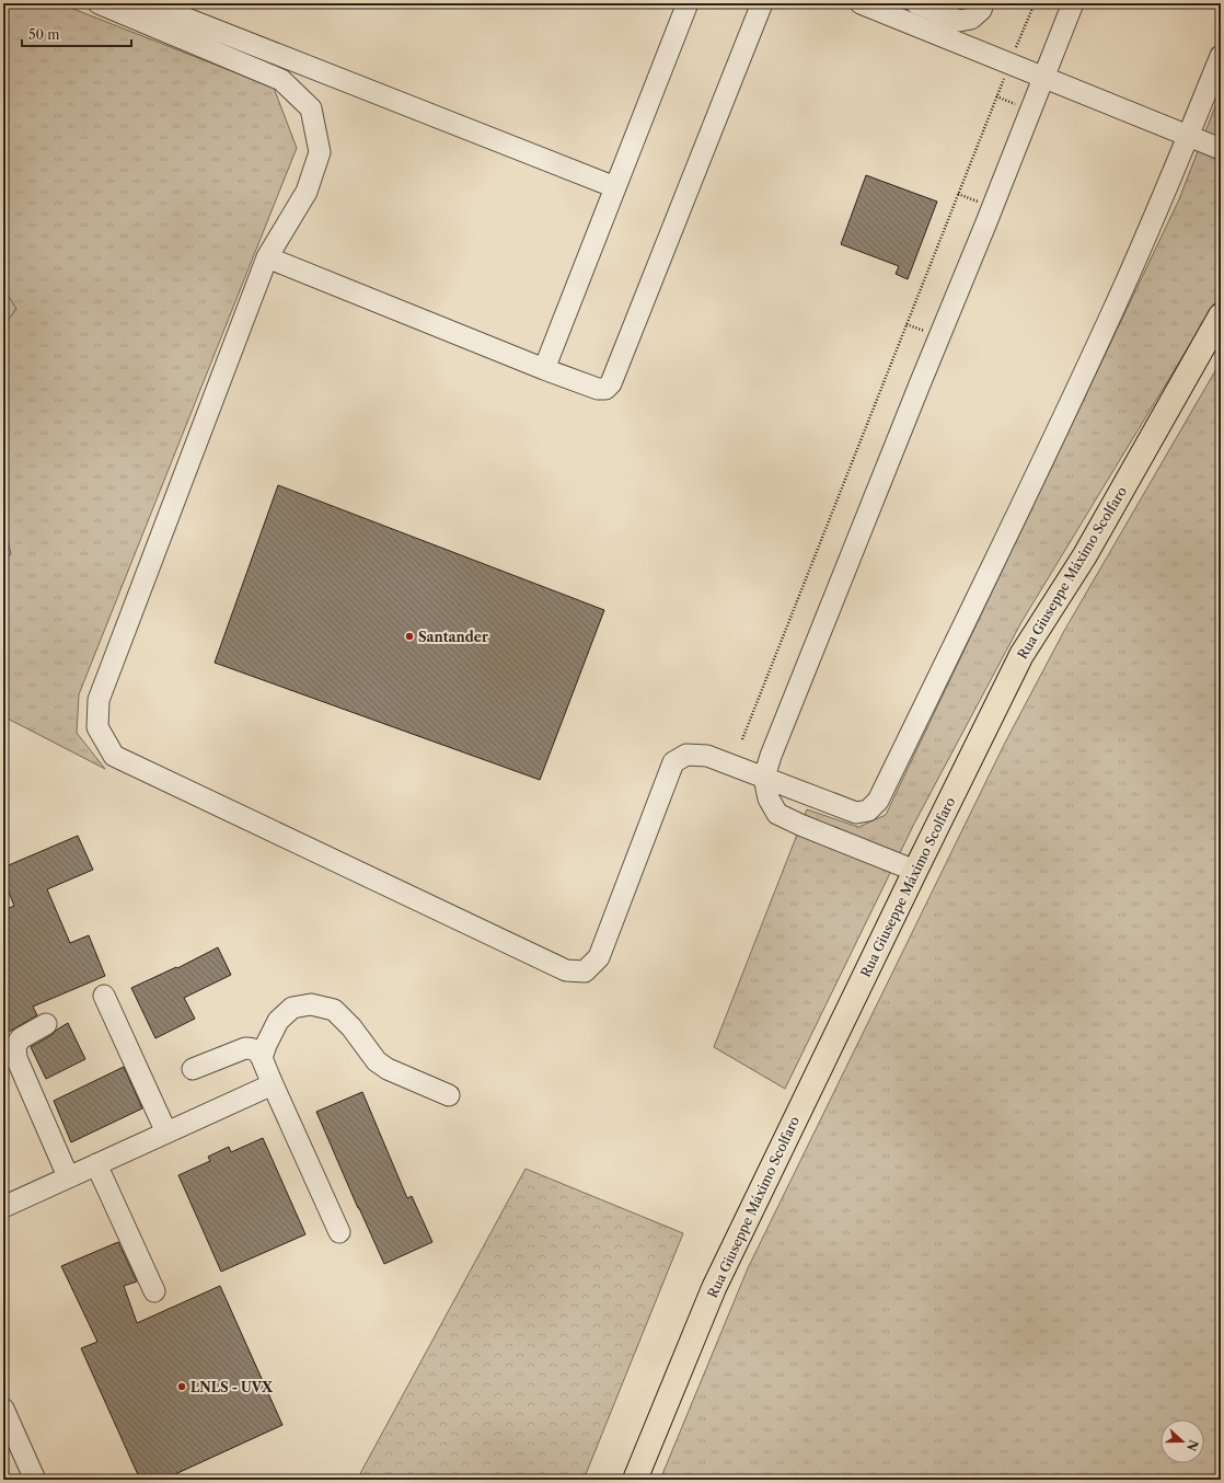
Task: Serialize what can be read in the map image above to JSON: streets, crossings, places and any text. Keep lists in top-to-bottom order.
{
  "streets": {
    "main road": ["Rua Giuseppe Máximo Scolfaro"]
  },
  "places": ["Santander", "LNLS - UVX"],
  "scale_bar": "50 m",
  "north": "right"
}
